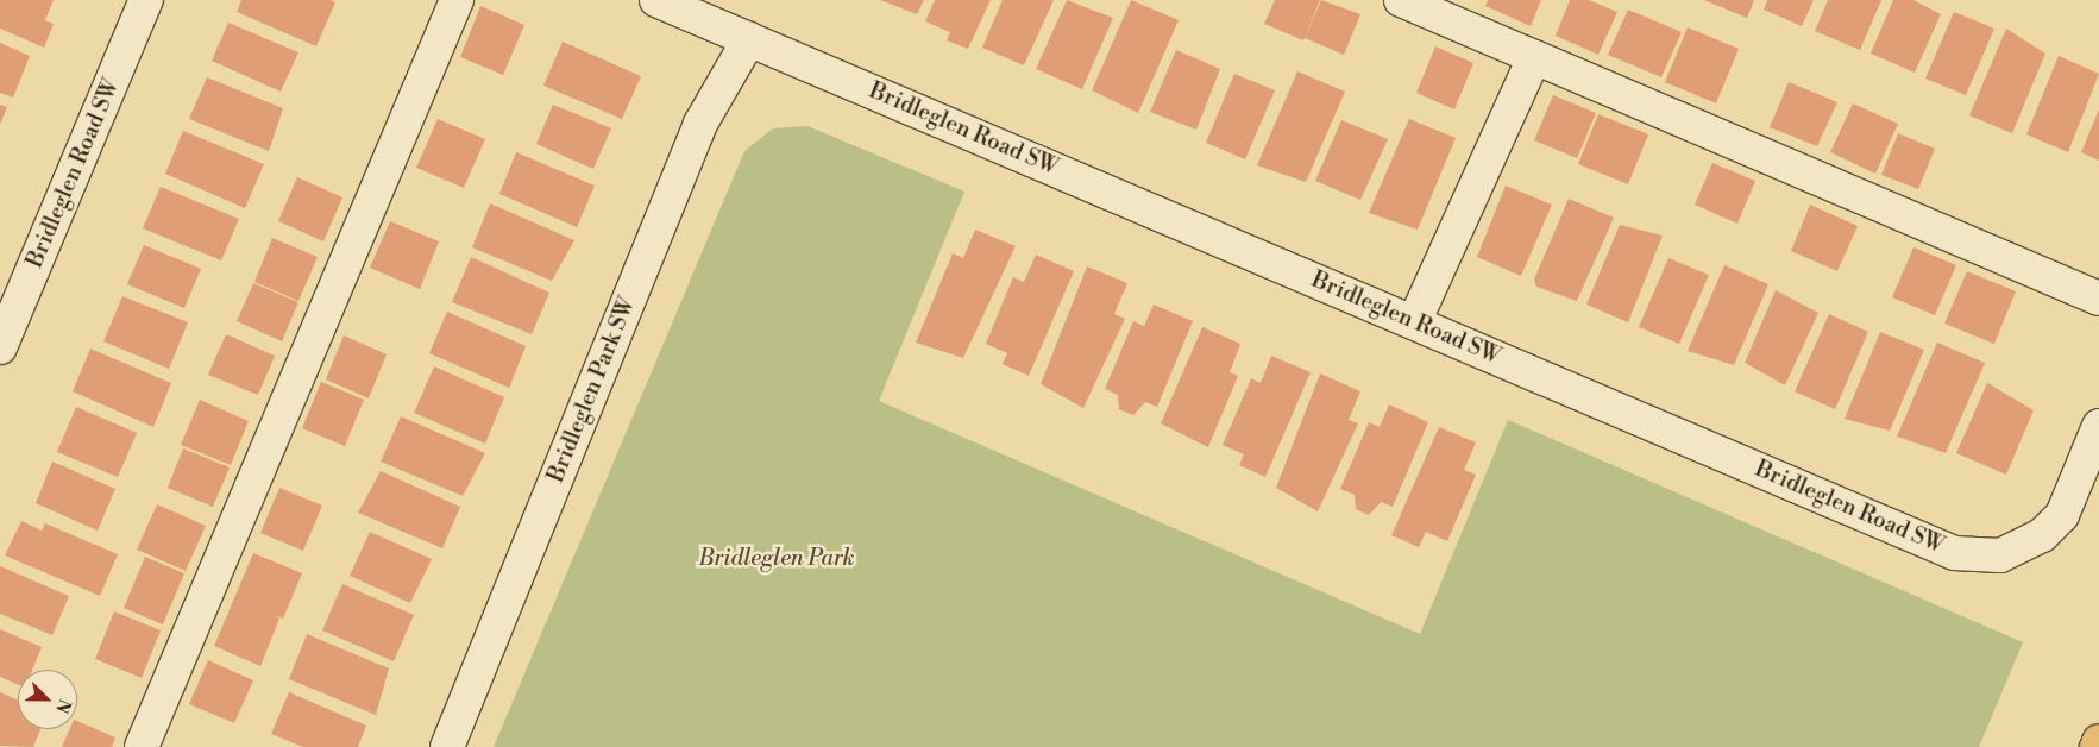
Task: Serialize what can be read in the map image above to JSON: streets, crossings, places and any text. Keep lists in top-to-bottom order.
{
  "streets": {
    "street": ["Bridleglen Road SW", "Bridleglen Park SW"]
  },
  "crossings": [
    ["Bridleglen Road SW", "Bridleglen Park SW"]
  ],
  "parks": ["Bridleglen Park"],
  "north": "bottom right"
}
